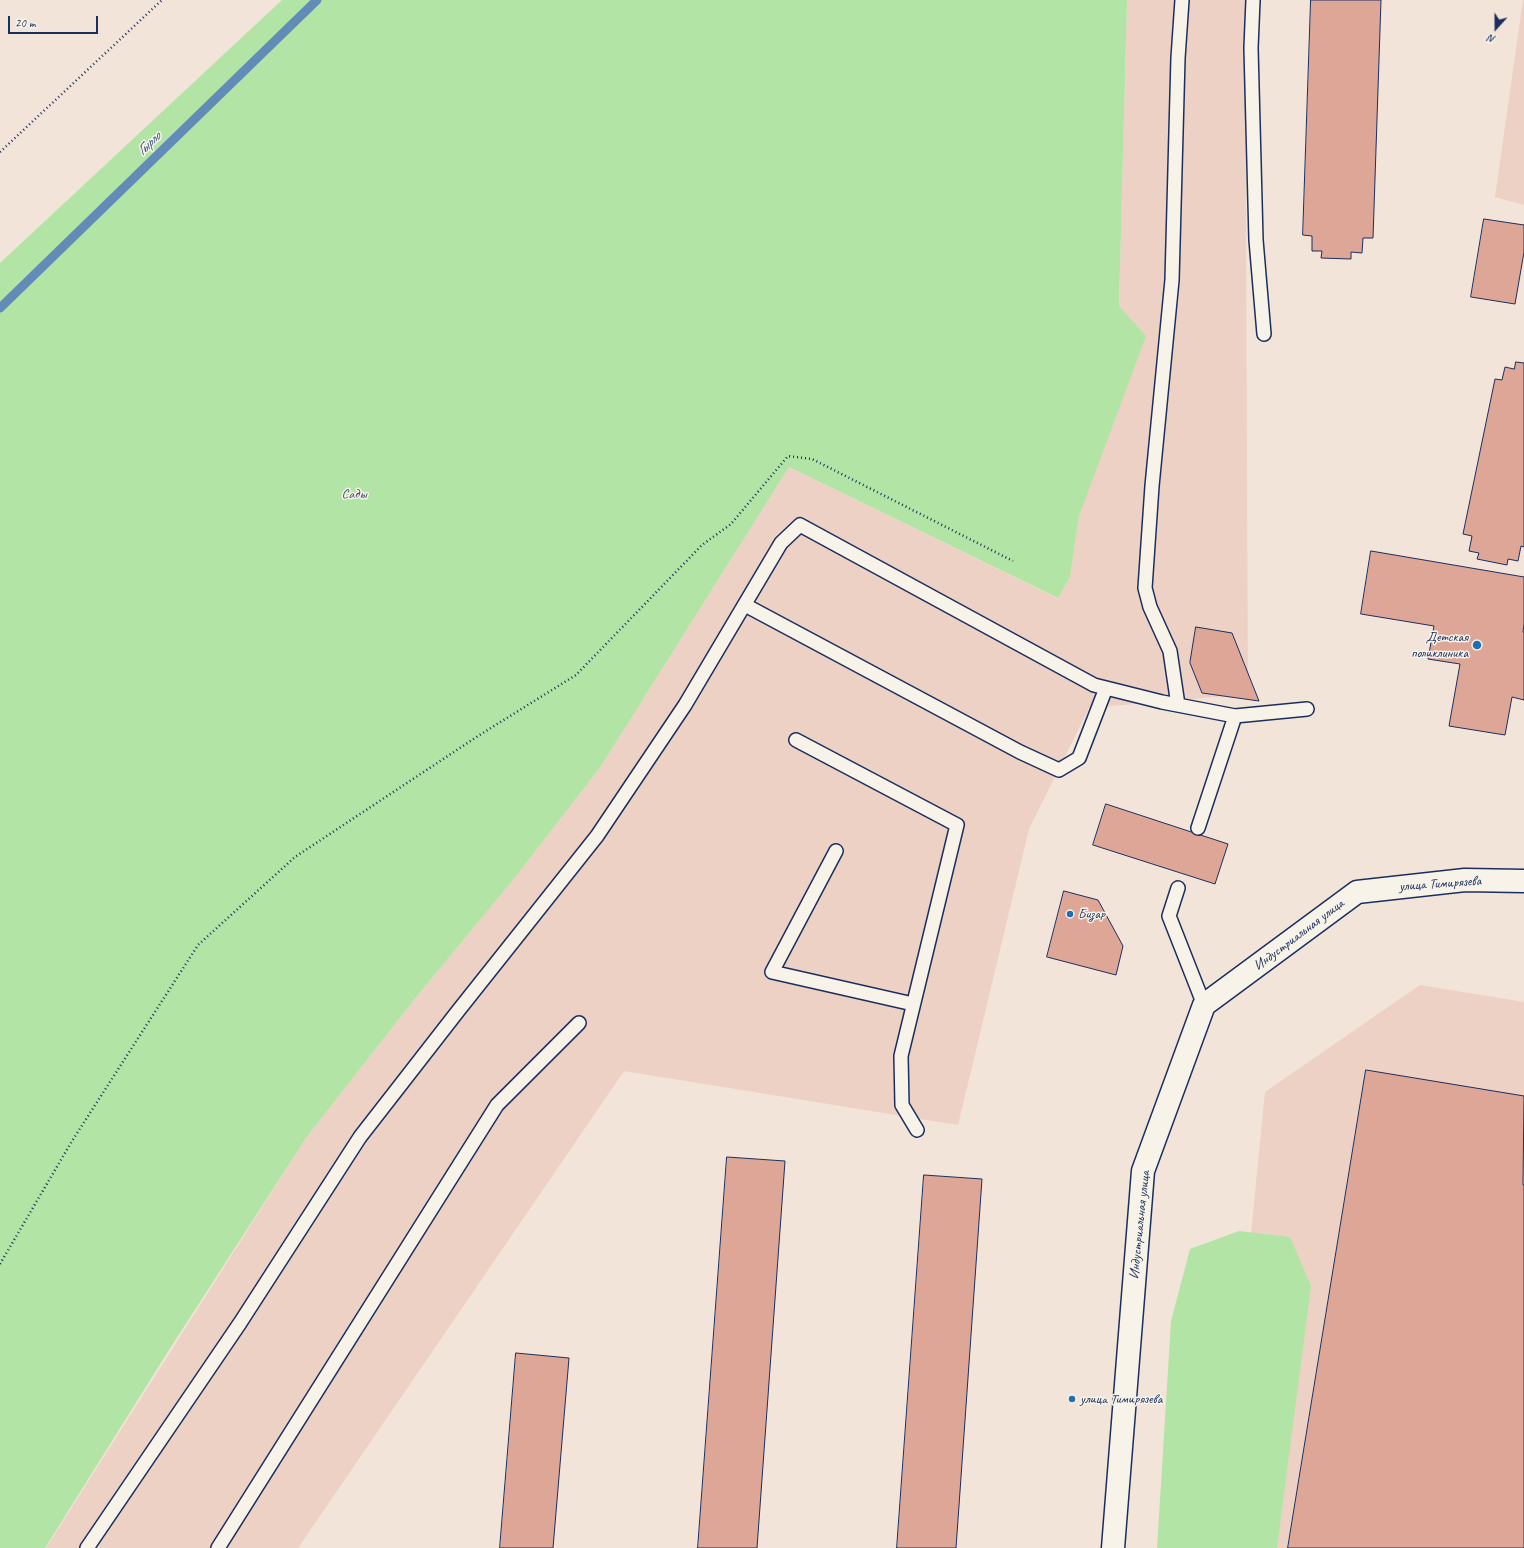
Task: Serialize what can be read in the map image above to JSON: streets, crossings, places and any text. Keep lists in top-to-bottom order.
{
  "streets": {
    "street": ["улица Тимирязева", "Индустриальная улица"]
  },
  "crossings": [
    ["улица Тимирязева", "Индустриальная улица"]
  ],
  "water": ["Гырло"],
  "parks": ["Сады"],
  "places": ["Детская поликлиника", "Бизар", "улица Тимирязева"],
  "scale_bar": "20 m",
  "north": "bottom"
}
